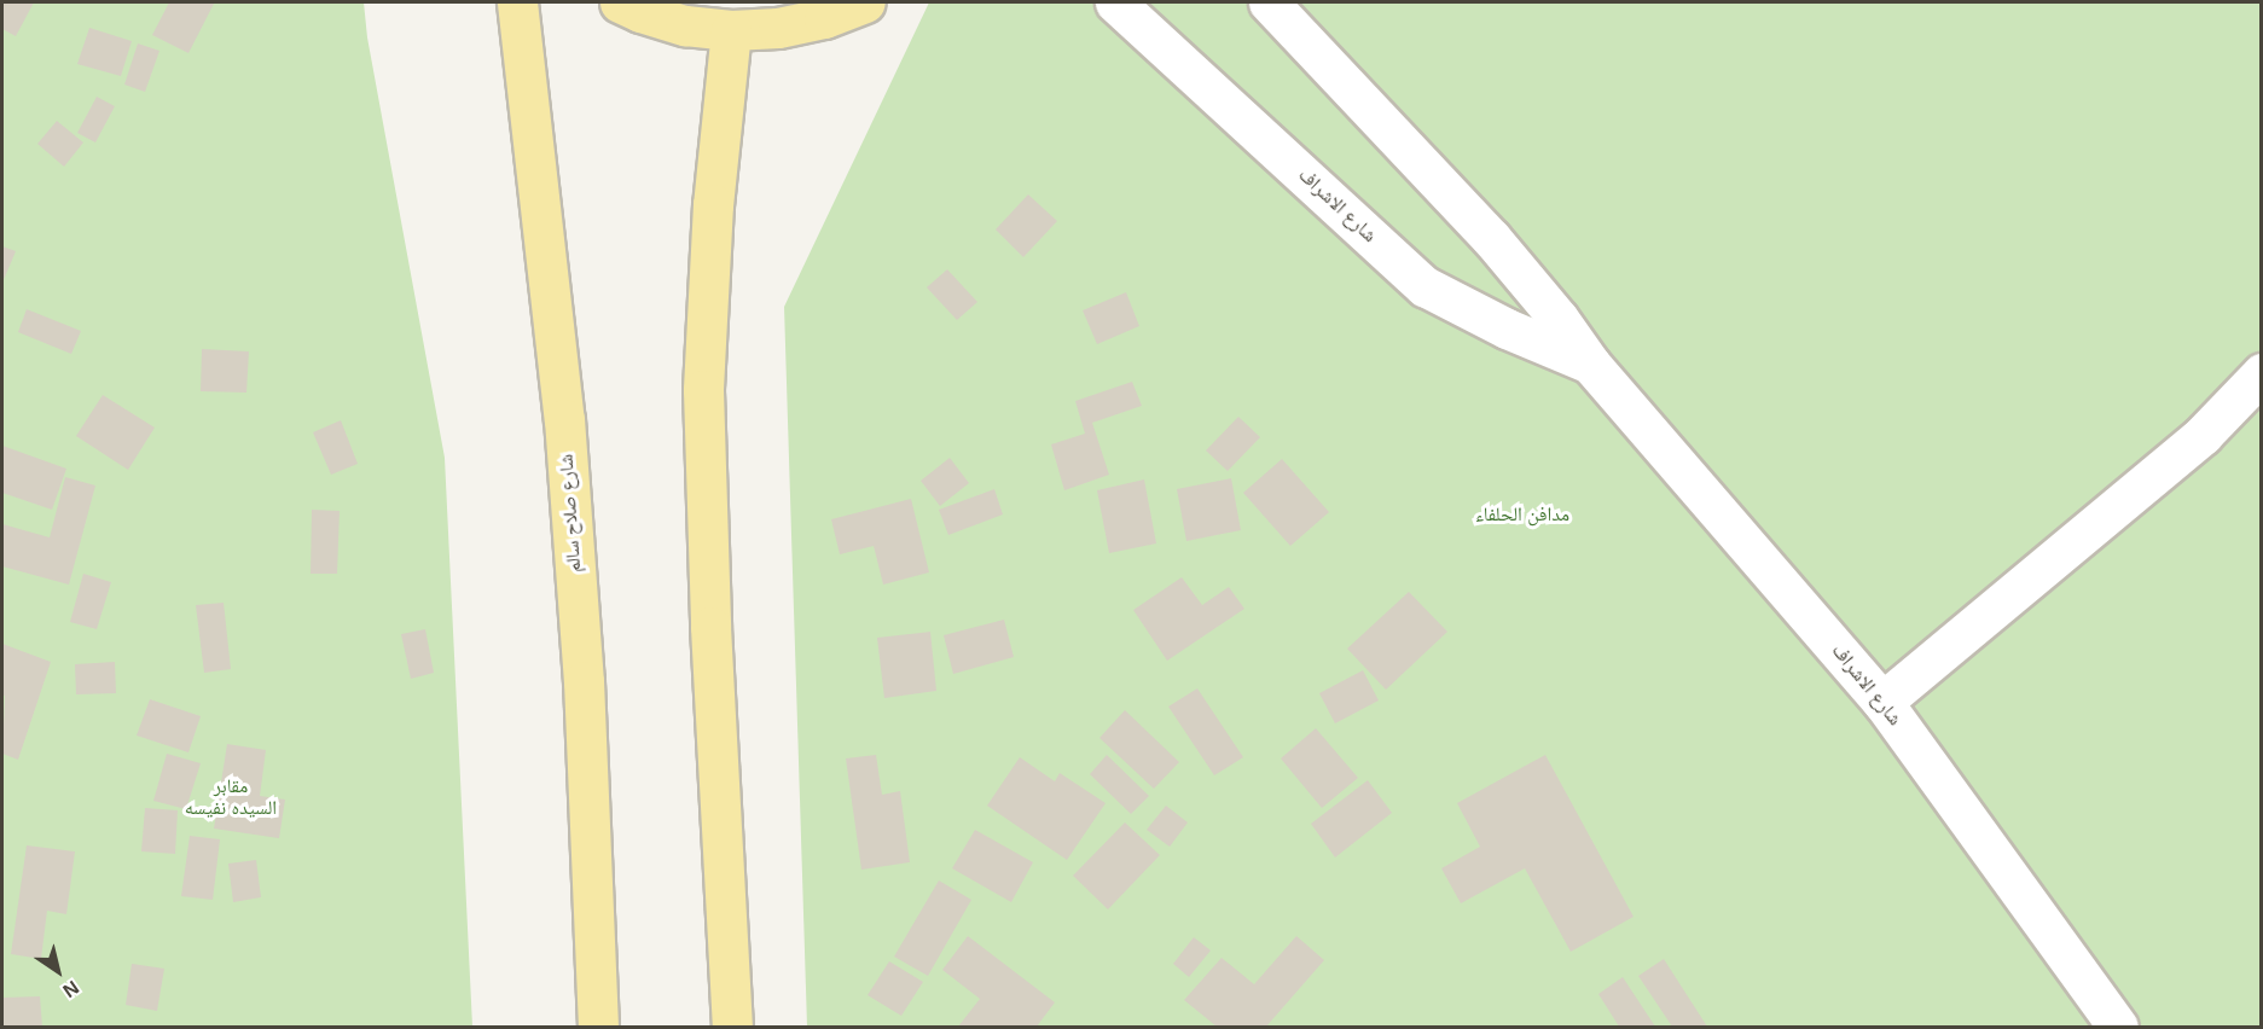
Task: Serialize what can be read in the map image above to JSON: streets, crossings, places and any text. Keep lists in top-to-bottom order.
{
  "streets": {
    "main road": ["شارع صلاح سالم"],
    "street": ["شارع الاشراف"]
  },
  "parks": ["مدافن الحلفاء", "مقابر السيده نفيسه"],
  "north": "bottom right"
}
